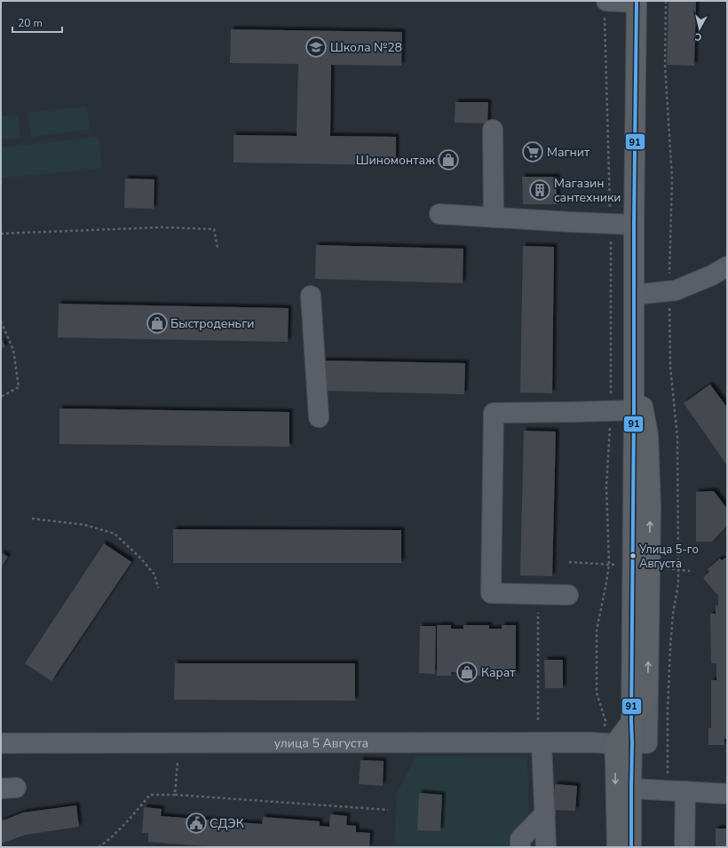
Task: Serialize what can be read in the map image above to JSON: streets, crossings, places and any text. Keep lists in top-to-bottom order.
{
  "streets": {
    "street": ["улица 5 Августа"]
  },
  "places": {
    "school or university": ["Школа №28"],
    "supermarket": ["Магнит"],
    "shop": ["Шиномонтаж", "Быстроденьги", "Карат"],
    "building": ["Магазин сантехники"],
    "other": ["Улица 5-го Августа"],
    "public building": ["СДЭК"]
  },
  "lines": ["transit line 91"],
  "scale_bar": "20 m",
  "north": "bottom"
}
